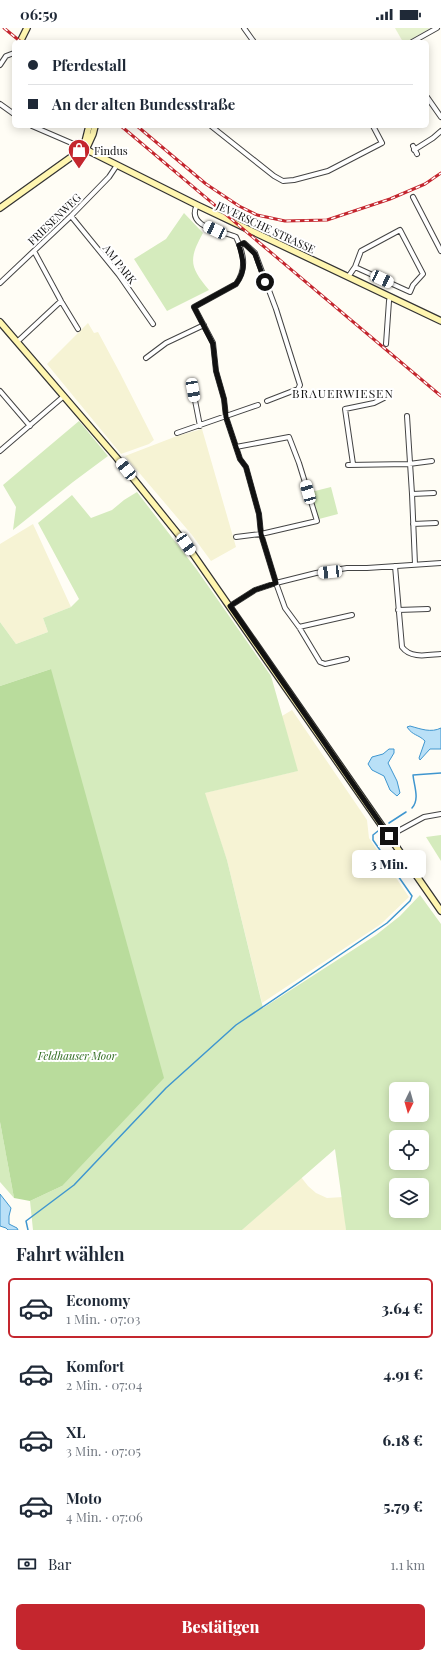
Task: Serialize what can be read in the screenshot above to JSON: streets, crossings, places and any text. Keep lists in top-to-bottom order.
{
  "streets": {
    "street": ["FRIESENWEG", "JEVERSCHE STRASSE", "AM PARK"]
  },
  "crossings": [
    ["FRIESENWEG", "JEVERSCHE STRASSE"],
    ["FRIESENWEG", "AM PARK"]
  ],
  "districts": ["BRAUERWIESEN"],
  "parks": ["Feldhauser Moor"],
  "places": {
    "shop": ["Findus"]
  },
  "north": "bottom",
  "page": {
    "status": "06:59",
    "banner": ["Pferdestall", "An der alten Bundesstraße"],
    "bubble": "3 Min.",
    "heading": "Fahrt wählen",
    "list": [
      {
        "name": "Economy",
        "note": "1 Min. · 07:03",
        "value": "3.64 €"
      },
      {
        "name": "Komfort",
        "note": "2 Min. · 07:04",
        "value": "4.91 €"
      },
      {
        "name": "XL",
        "note": "3 Min. · 07:05",
        "value": "6.18 €"
      },
      {
        "name": "Moto",
        "note": "4 Min. · 07:06",
        "value": "5.79 €"
      }
    ],
    "pay": ["Bar", "1.1 km"],
    "buttons": "Bestätigen"
  }
}
